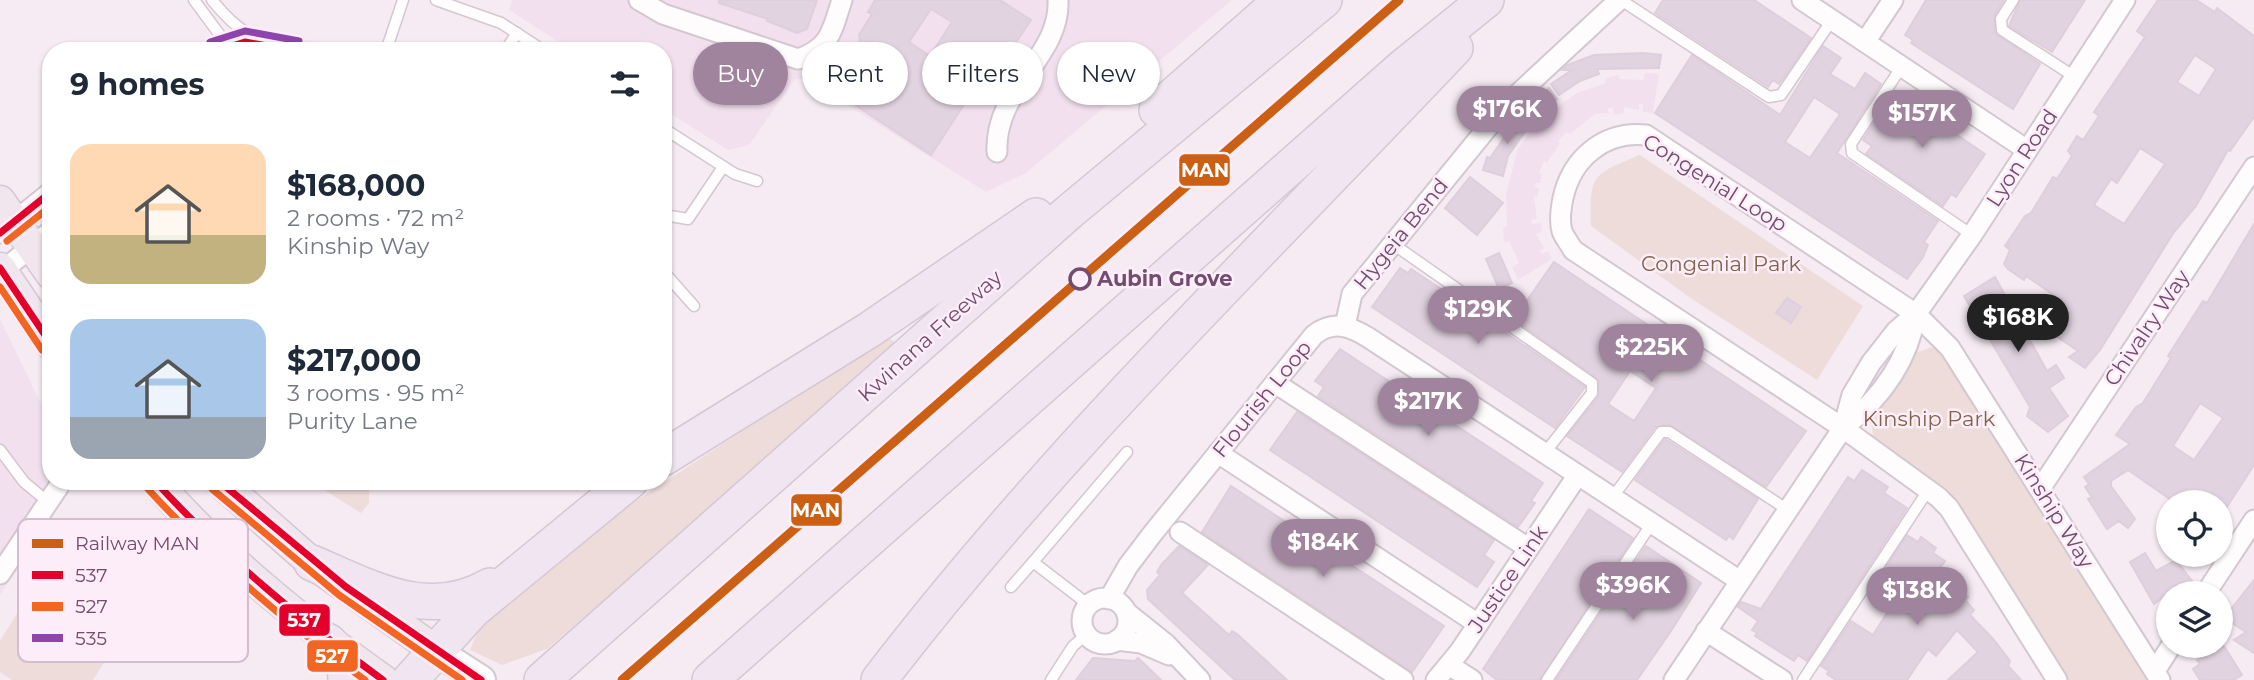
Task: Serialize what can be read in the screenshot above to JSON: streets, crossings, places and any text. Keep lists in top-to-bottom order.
{
  "streets": {
    "highway": ["Kwinana Freeway"],
    "street": [
      "Lyon Road",
      "Congenial Loop",
      "Hygeia Bend",
      "Chivalry Way",
      "Flourish Loop",
      "Kinship Way",
      "Justice Link"
    ]
  },
  "crossings": [
    ["Lyon Road", "Congenial Loop"],
    ["Lyon Road", "Kinship Way"],
    ["Congenial Loop", "Kinship Way"],
    ["Hygeia Bend", "Flourish Loop"],
    ["Chivalry Way", "Kinship Way"]
  ],
  "parks": ["Congenial Park", "Kinship Park"],
  "places": ["Aubin Grove"],
  "lines": [
    "rail line MAN",
    "transit line 535",
    "transit line 537",
    "transit line 527"
  ],
  "legend": [
    "Railway MAN",
    "537",
    "527",
    "535"
  ],
  "page": {
    "chip": [
      "Buy",
      "Rent",
      "Filters",
      "New"
    ],
    "heading": "9 homes",
    "price": [
      "$176K",
      "$157K",
      "$129K",
      "$168K",
      "$225K",
      "$217K",
      "$184K",
      "$396K",
      "$138K"
    ],
    "list": [
      {
        "name": "$168,000",
        "note": "2 rooms · 72 m² · Kinship Way"
      },
      {
        "name": "$217,000",
        "note": "3 rooms · 95 m² · Purity Lane"
      }
    ]
  }
}
